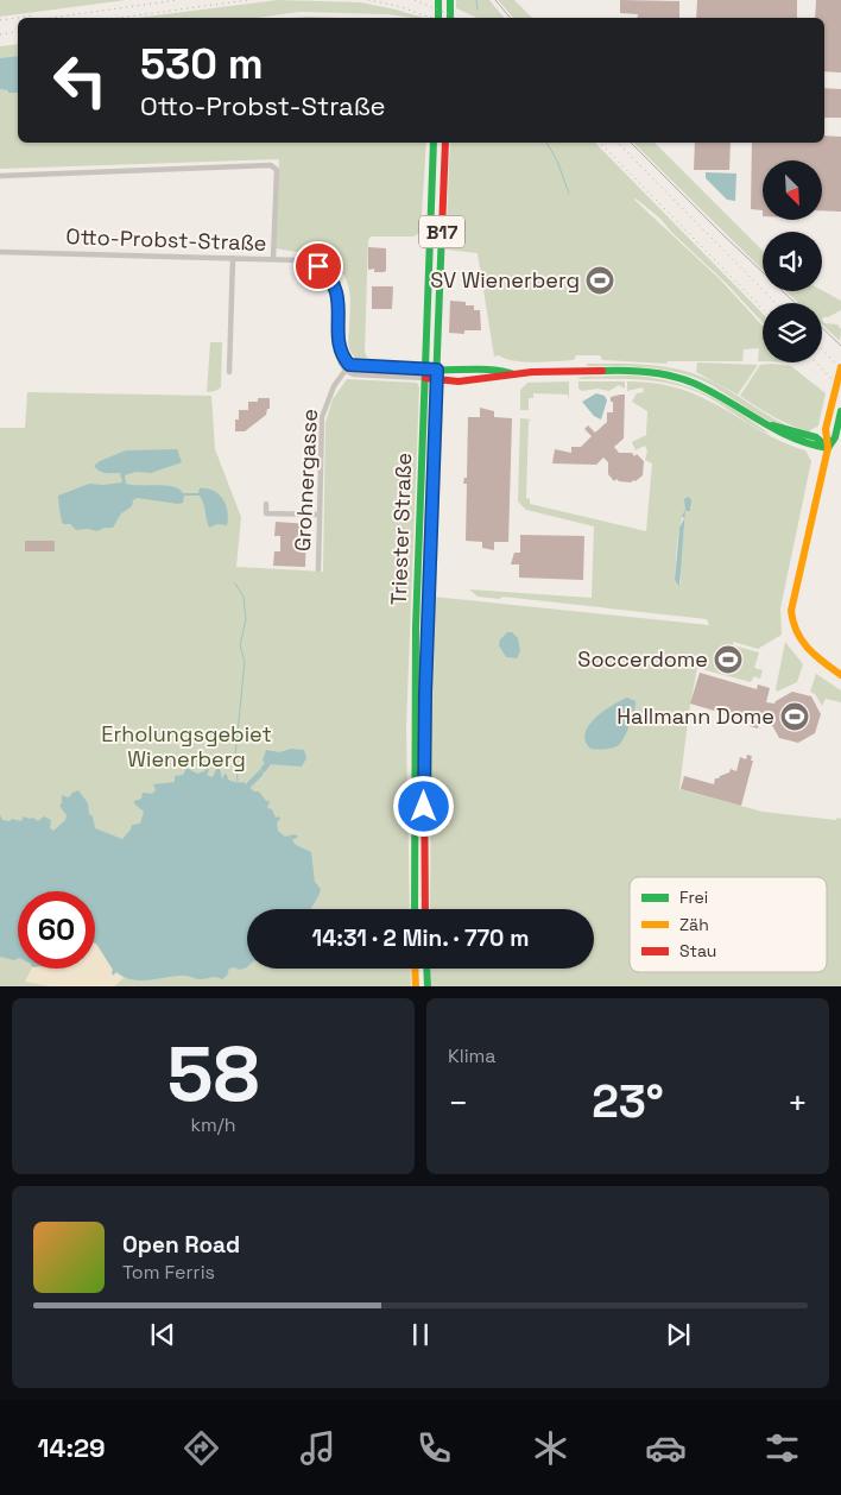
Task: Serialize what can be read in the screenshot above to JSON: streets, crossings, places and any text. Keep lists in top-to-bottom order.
{
  "streets": {
    "main road": ["B17", "Triester Straße"],
    "street": ["Otto-Probst-Straße", "Grohnergasse"]
  },
  "crossings": [
    ["Otto-Probst-Straße", "Grohnergasse"]
  ],
  "parks": ["Erholungsgebiet Wienerberg"],
  "places": {
    "sports": ["SV Wienerberg", "Soccerdome", "Hallmann Dome"]
  },
  "legend": ["Frei", "Zäh", "Stau"],
  "north": "bottom right",
  "page": {
    "turn": ["530 m", "Otto-Probst-Straße"],
    "limit": "60",
    "trip": "14:31 · 2 Min. · 770 m",
    "tile": [
      ["58", "km/h"],
      "Klima"
    ],
    "heat": ["−", "23°", "+"],
    "song": ["Open Road", "Tom Ferris"],
    "tabs": "14:29"
  }
}
